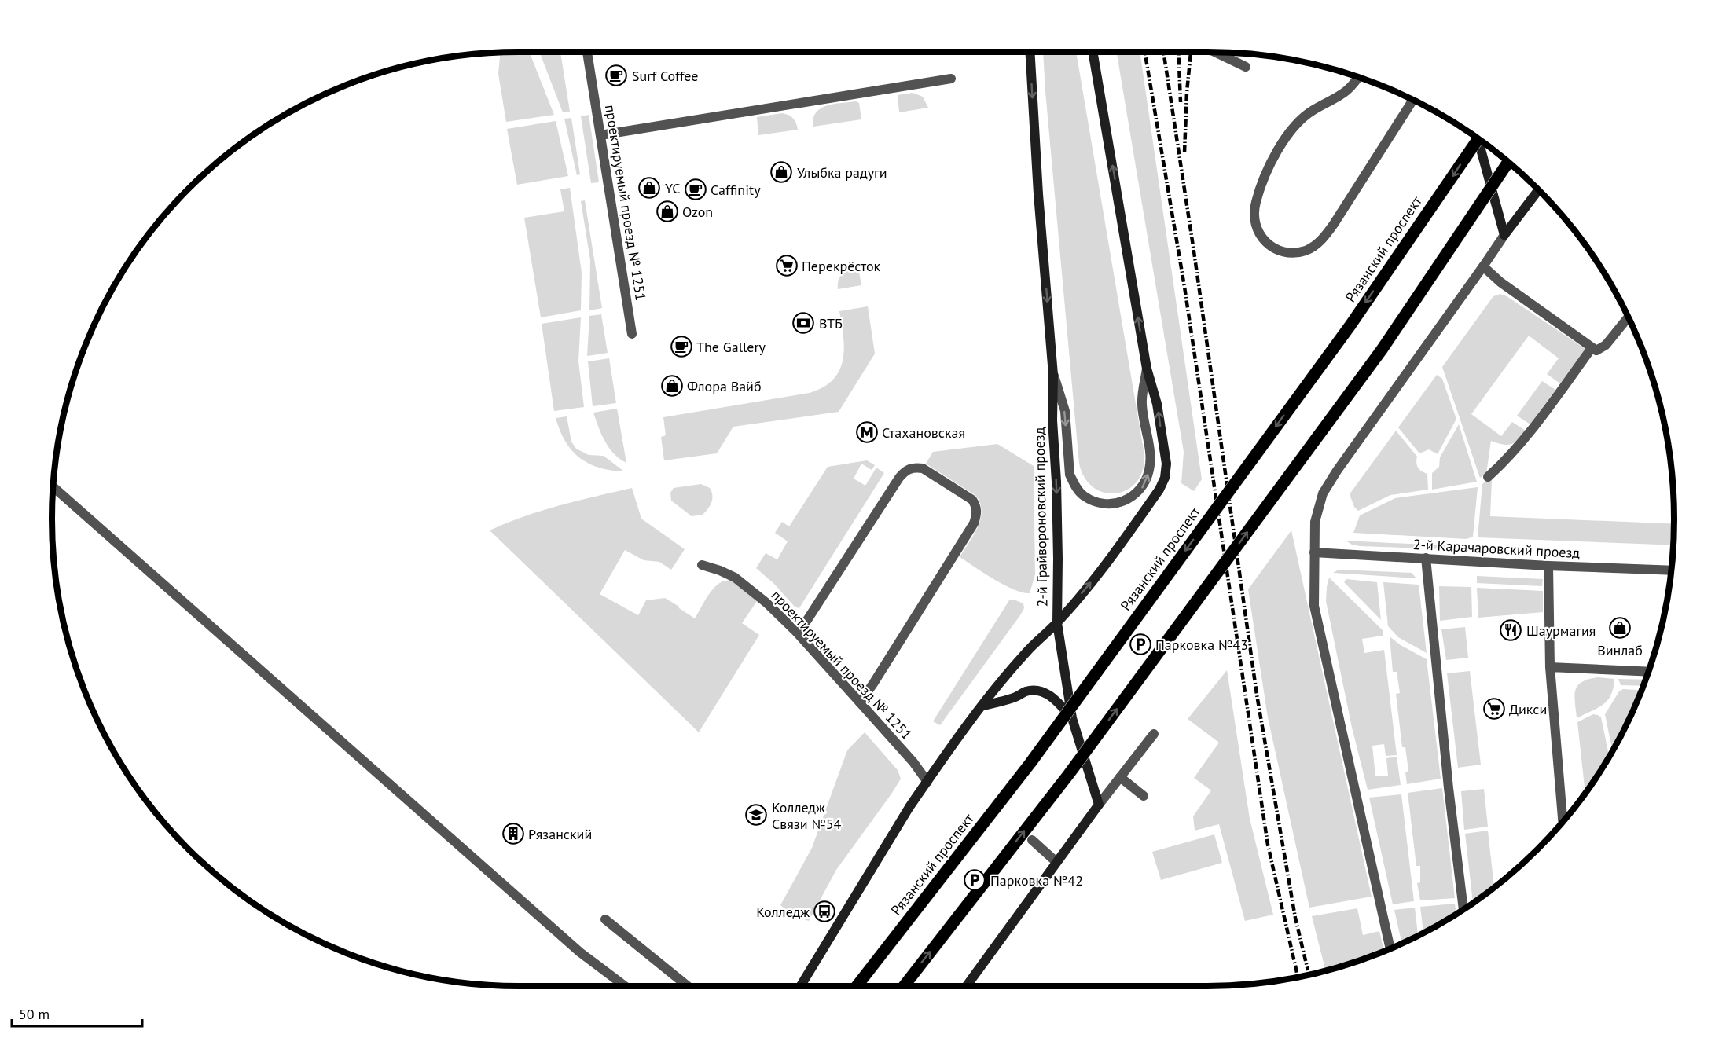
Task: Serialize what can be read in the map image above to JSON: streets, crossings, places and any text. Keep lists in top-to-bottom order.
{
  "streets": {
    "main road": ["Рязанский проспект", "2-й Грайвороновский проезд"],
    "street": ["проектируемый проезд № 1251", "2-й Карачаровский проезд"]
  },
  "places": {
    "cafe": ["Surf Coffee", "Caffinity", "The Gallery"],
    "shop": [
      "Улыбка радуги",
      "YC",
      "Ozon",
      "Флора Вайб",
      "Винлаб"
    ],
    "supermarket": ["Перекрёсток", "Дикси"],
    "bank": ["ВТБ"],
    "metro station": ["Стахановская"],
    "restaurant": ["Шаурмагия"],
    "parking": ["Парковка №43", "Парковка №42"],
    "school or university": ["Колледж Связи №54"],
    "building": ["Рязанский"],
    "bus stop": ["Колледж"]
  },
  "scale_bar": "50 m"
}
